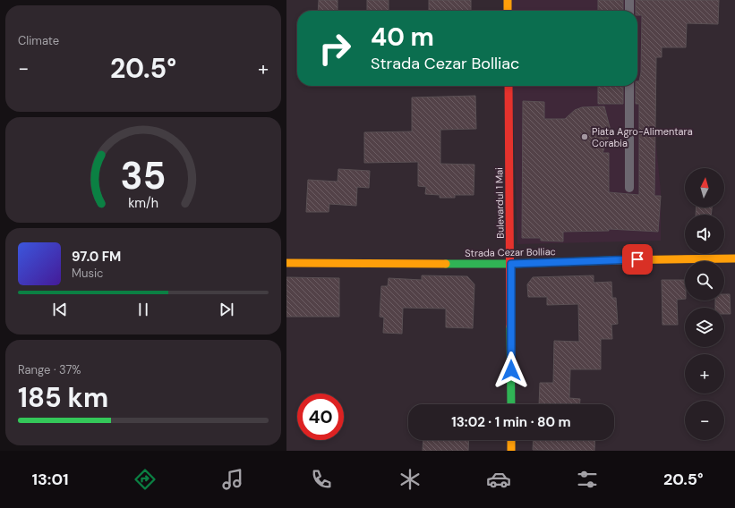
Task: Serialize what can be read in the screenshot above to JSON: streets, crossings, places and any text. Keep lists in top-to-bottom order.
{
  "streets": {
    "street": ["Bulevardul 1 Mai", "Strada Cezar Bolliac"]
  },
  "crossings": [
    ["Bulevardul 1 Mai", "Strada Cezar Bolliac"]
  ],
  "places": ["Piata Agro-Alimentara Corabia"],
  "north": "top",
  "page": {
    "tile": [
      "Climate",
      ["Range · 37%", "185 km"]
    ],
    "turn": ["40 m", "Strada Cezar Bolliac"],
    "heat": ["−", "20.5°", "+"],
    "map_buttons": ["+", "−"],
    "song": ["97.0 FM", "Music"],
    "limit": "40",
    "trip": "13:02 · 1 min · 80 m",
    "tabs": ["13:01", "20.5°"],
    "gauge": ["35", "km/h"]
  }
}
